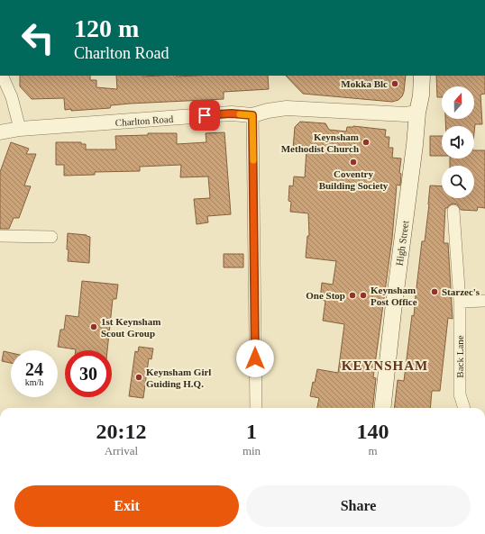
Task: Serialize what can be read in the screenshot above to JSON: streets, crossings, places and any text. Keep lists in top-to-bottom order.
{
  "streets": {
    "main road": ["High Street"],
    "street": ["Charlton Road", "Back Lane"]
  },
  "crossings": [
    ["Charlton Road", "High Street"]
  ],
  "districts": ["KEYNSHAM"],
  "places": [
    "Mokka Blc",
    "Keynsham Methodist Church",
    "Coventry Building Society",
    "Starzec's",
    "One Stop",
    "Keynsham Post Office",
    "1st Keynsham Scout Group",
    "Keynsham Girl Guiding H.Q."
  ],
  "north": "top",
  "page": {
    "turn": ["120 m", "Charlton Road"],
    "speed": "24 km/h",
    "limit": "30",
    "eta": [
      "20:12",
      "Arrival",
      "1",
      "min",
      "140",
      "m"
    ],
    "buttons": ["Exit", "Share"]
  }
}
